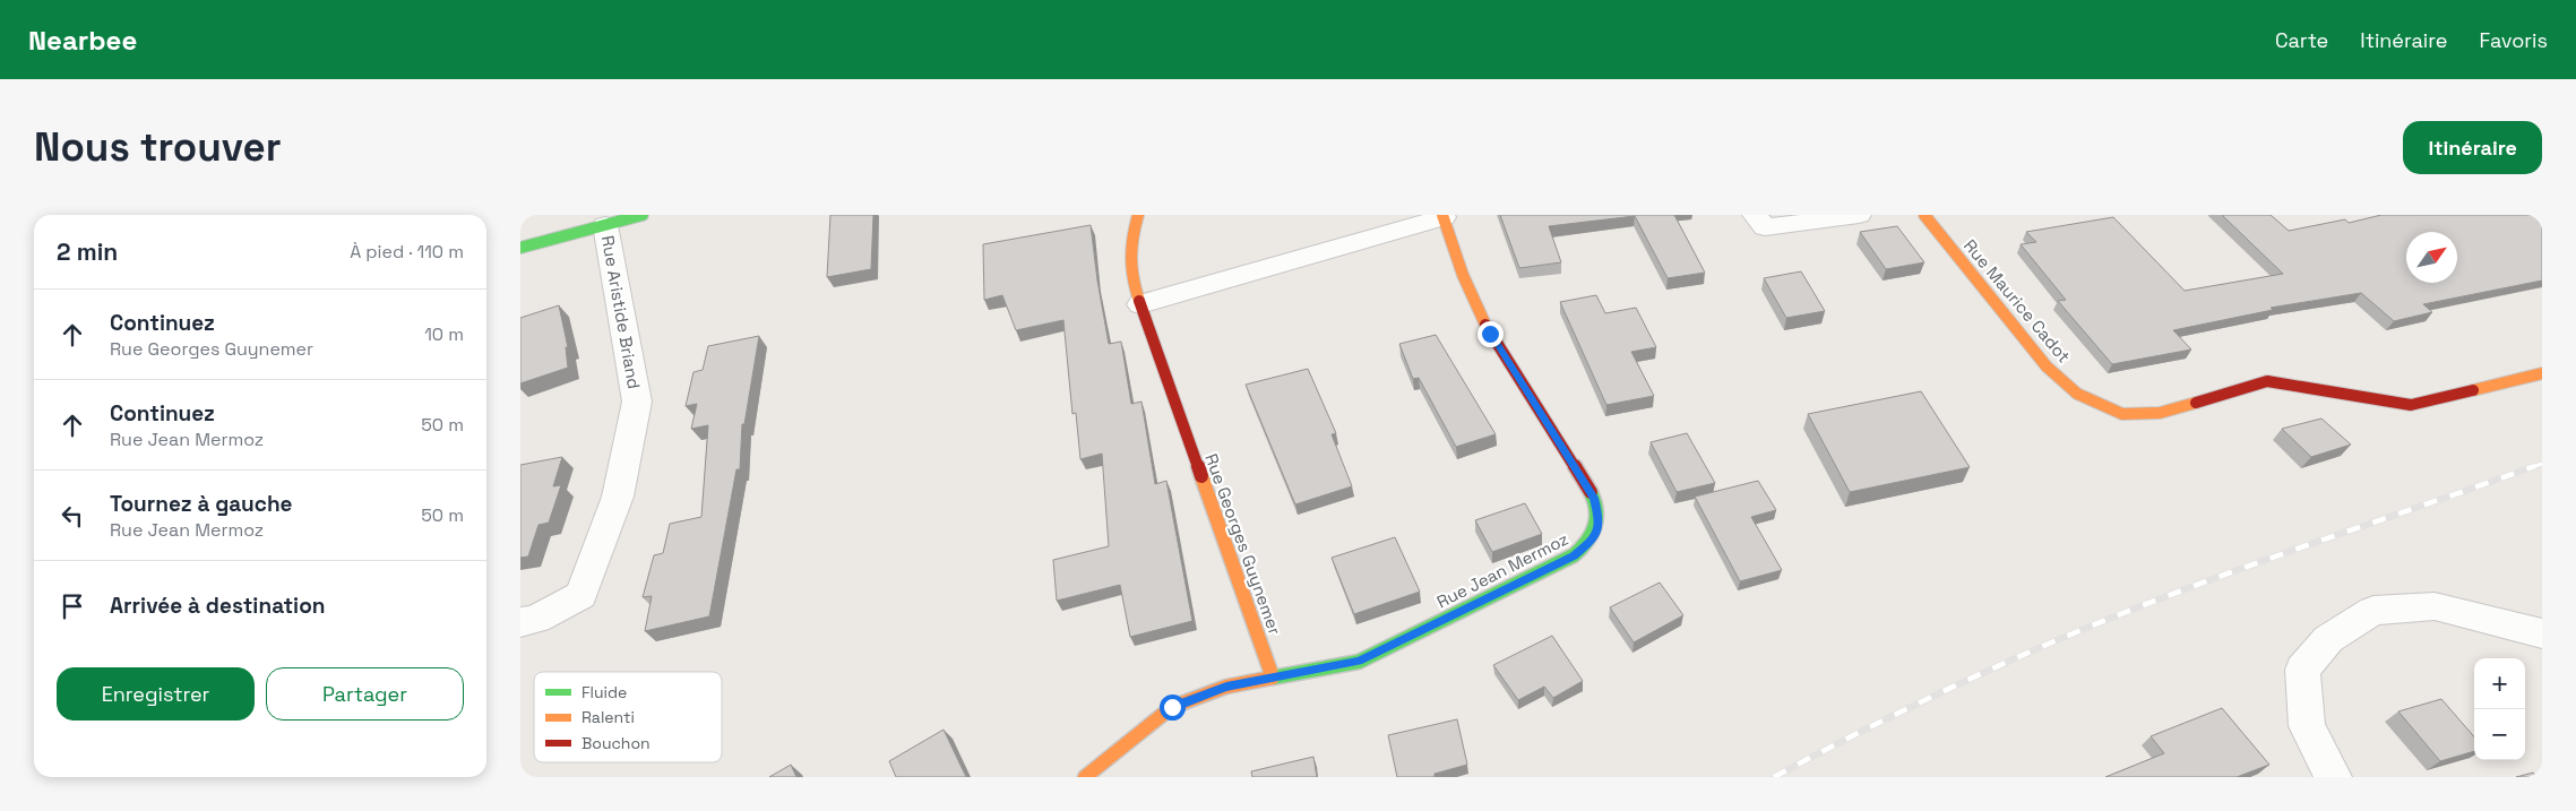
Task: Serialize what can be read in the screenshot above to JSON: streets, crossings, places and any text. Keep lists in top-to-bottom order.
{
  "streets": {
    "street": [
      "Rue Maurice Cadot",
      "Rue Aristide Briand",
      "Rue Georges Guynemer",
      "Rue Jean Mermoz"
    ]
  },
  "crossings": [
    ["Rue Georges Guynemer", "Rue Jean Mermoz"]
  ],
  "legend": ["Fluide", "Ralenti", "Bouchon"],
  "north": "top right",
  "page": {
    "header": "Nearbee",
    "nav": ["Carte", "Itinéraire", "Favoris"],
    "buttons": [
      "Itinéraire",
      ["Enregistrer", "Partager"]
    ],
    "title": "Nous trouver",
    "heading": ["2 min", "À pied · 110 m"],
    "list": [
      ["Continuez", "Rue Georges Guynemer", "10 m"],
      ["Continuez", "Rue Jean Mermoz", "50 m"],
      ["Tournez à gauche", "Rue Jean Mermoz", "50 m"],
      "Arrivée à destination"
    ],
    "map_buttons": ["+", "−"]
  }
}
